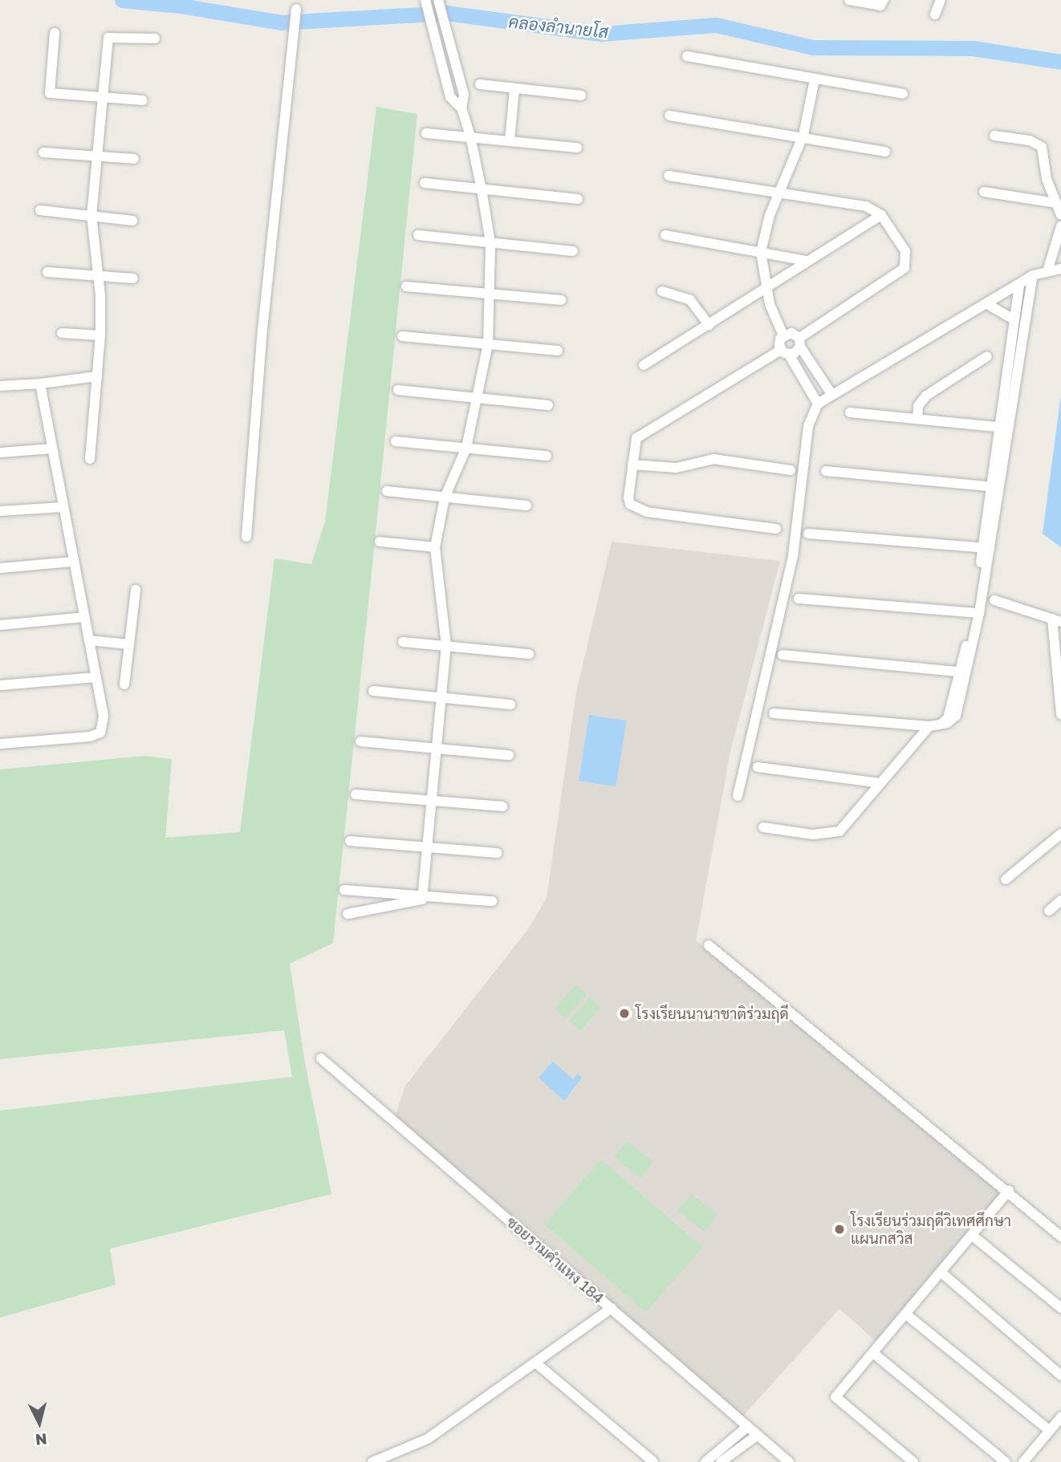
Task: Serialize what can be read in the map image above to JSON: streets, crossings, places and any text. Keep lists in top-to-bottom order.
{
  "streets": {
    "street": ["ซอยรามคำแหง 184"]
  },
  "water": ["คลองลำนายโส"],
  "places": ["โรงเรียนนานาชาติร่วมฤดี", "โรงเรียนร่วมฤดีวิเทศศึกษา แผนกสวิส"],
  "north": "bottom"
}
